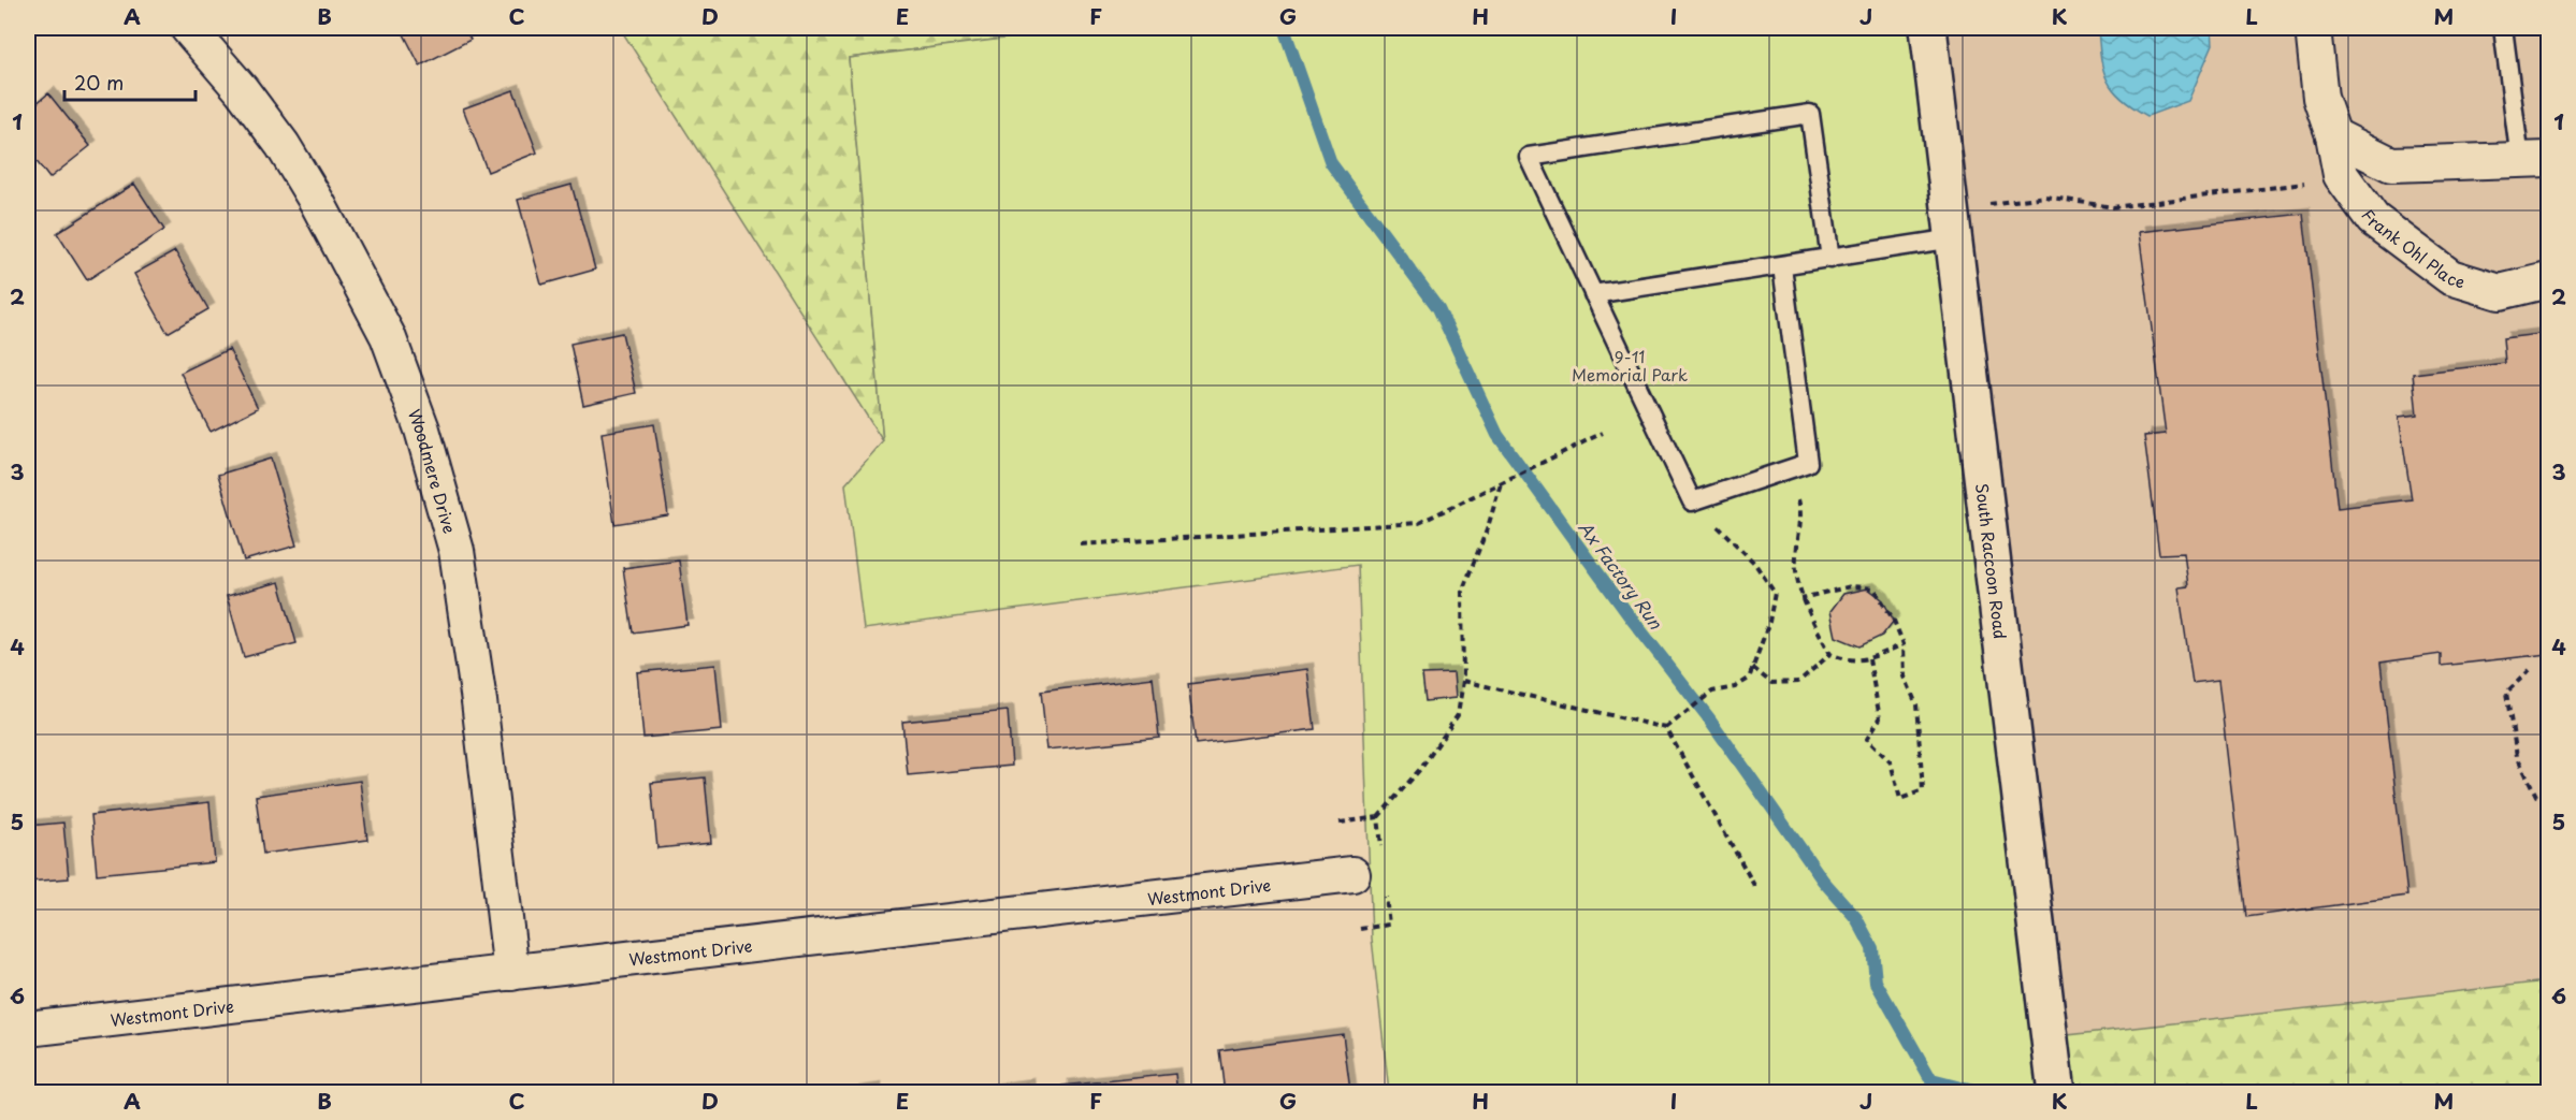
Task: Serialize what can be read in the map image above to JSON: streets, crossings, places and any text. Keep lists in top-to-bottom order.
{
  "streets": {
    "street": [
      "Frank Ohl Place",
      "Woodmere Drive",
      "South Raccoon Road",
      "Westmont Drive"
    ]
  },
  "crossings": [
    ["Woodmere Drive", "Westmont Drive"]
  ],
  "water": ["Ax Factory Run"],
  "parks": ["9-11 Memorial Park"],
  "scale_bar": "20 m",
  "grid": {
    "columns": [
      "A",
      "B",
      "C",
      "D",
      "E",
      "F",
      "G",
      "H",
      "I",
      "J",
      "K",
      "L",
      "M"
    ],
    "rows": [
      "1",
      "2",
      "3",
      "4",
      "5",
      "6"
    ]
  }
}
